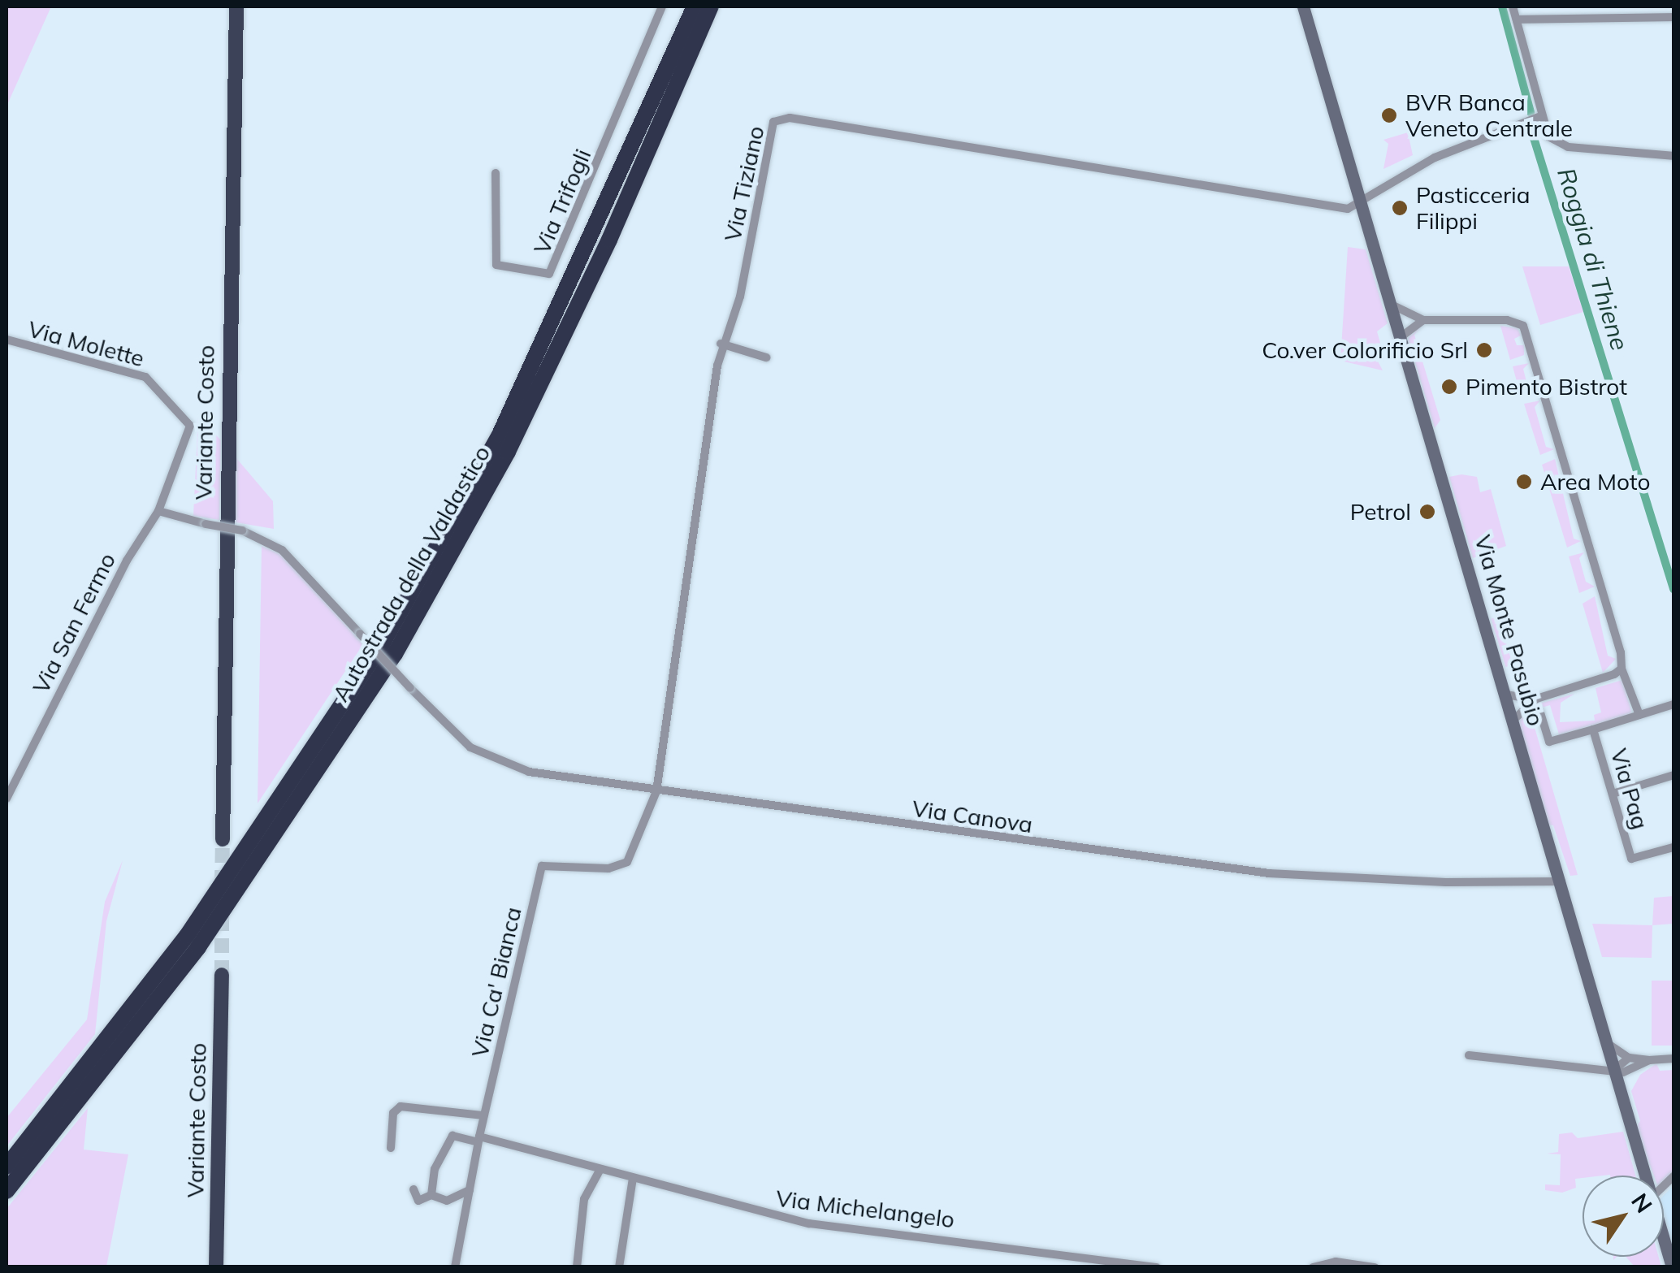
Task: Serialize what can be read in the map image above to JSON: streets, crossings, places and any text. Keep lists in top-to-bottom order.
{
  "streets": {
    "highway": ["Variante Costo", "Autostrada della Valdastico"],
    "main road": ["Via Monte Pasubio"],
    "street": [
      "Via Tiziano",
      "Via Trifogli",
      "Via Molette",
      "Via San Fermo",
      "Via Pag",
      "Via Canova",
      "Via Ca' Bianca",
      "Via Michelangelo"
    ]
  },
  "crossings": [
    ["Via Tiziano", "Via Monte Pasubio"],
    ["Via Tiziano", "Via Canova"],
    ["Via Tiziano", "Via Ca' Bianca"],
    ["Via Molette", "Via San Fermo"],
    ["Via Molette", "Via Canova"],
    ["Via San Fermo", "Via Canova"],
    ["Via Monte Pasubio", "Via Canova"],
    ["Via Canova", "Via Ca' Bianca"],
    ["Via Ca' Bianca", "Via Michelangelo"]
  ],
  "water": ["Roggia di Thiene"],
  "places": [
    "BVR Banca Veneto Centrale",
    "Pasticceria Filippi",
    "Co.ver Colorificio Srl",
    "Pimento Bistrot",
    "Area Moto",
    "Petrol"
  ],
  "north": "top right"
}
